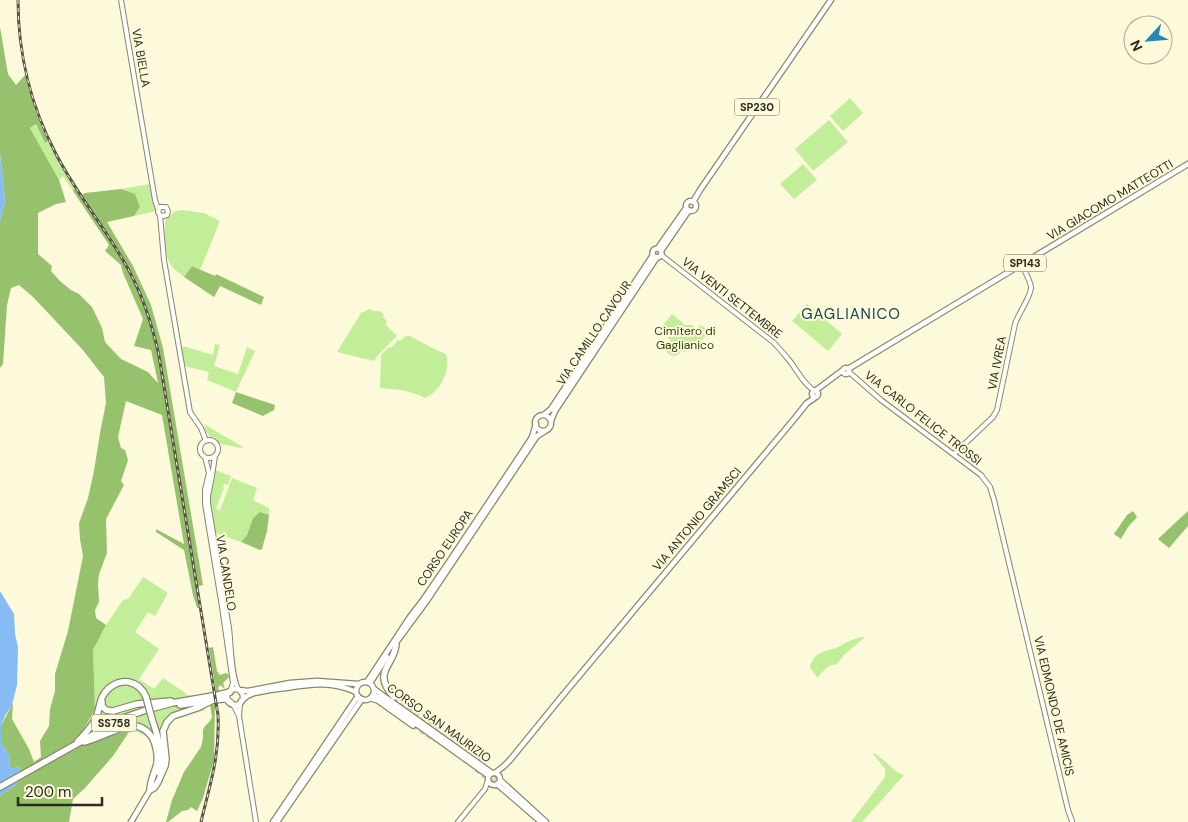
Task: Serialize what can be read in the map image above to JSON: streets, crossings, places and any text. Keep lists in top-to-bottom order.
{
  "streets": {
    "highway": ["SS758"],
    "main road": [
      "SP230",
      "VIA GIACOMO MATTEOTTI",
      "SP143",
      "VIA CAMILLO CAVOUR",
      "VIA ANTONIO GRAMSCI",
      "CORSO EUROPA",
      "CORSO SAN MAURIZIO"
    ],
    "street": [
      "VIA BIELLA",
      "VIA VENTI SETTEMBRE",
      "VIA IVREA",
      "VIA CARLO FELICE TROSSI",
      "VIA CANDELO",
      "VIA EDMONDO DE AMICIS"
    ]
  },
  "crossings": [
    ["VIA GIACOMO MATTEOTTI", "VIA IVREA"],
    ["VIA GIACOMO MATTEOTTI", "VIA CARLO FELICE TROSSI"],
    ["VIA GIACOMO MATTEOTTI", "VIA ANTONIO GRAMSCI"],
    ["VIA VENTI SETTEMBRE", "VIA CAMILLO CAVOUR"],
    ["VIA VENTI SETTEMBRE", "VIA ANTONIO GRAMSCI"],
    ["VIA CAMILLO CAVOUR", "CORSO EUROPA"],
    ["VIA IVREA", "VIA CARLO FELICE TROSSI"],
    ["VIA CARLO FELICE TROSSI", "VIA ANTONIO GRAMSCI"],
    ["VIA CARLO FELICE TROSSI", "VIA EDMONDO DE AMICIS"],
    ["CORSO EUROPA", "CORSO SAN MAURIZIO"],
    ["VIA CANDELO", "SS758"]
  ],
  "districts": ["GAGLIANICO"],
  "parks": ["Cimitero di Gaglianico"],
  "scale_bar": "200 m",
  "north": "bottom left"
}
